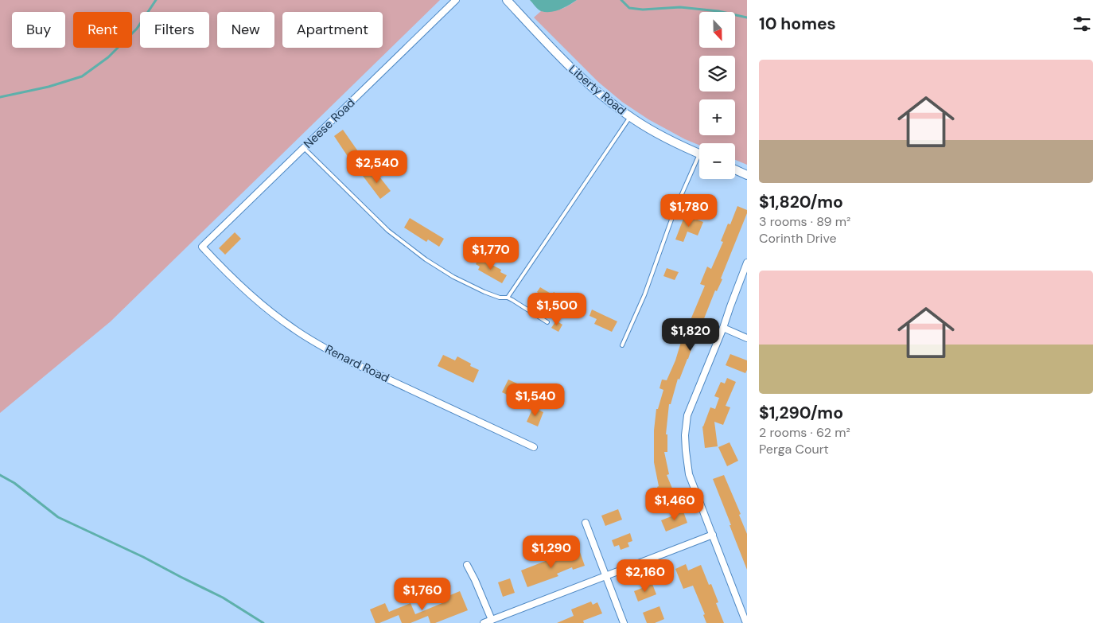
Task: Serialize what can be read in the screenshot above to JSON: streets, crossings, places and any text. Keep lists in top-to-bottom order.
{
  "streets": {
    "street": ["Liberty Road", "Neese Road", "Renard Road"]
  },
  "crossings": [
    ["Neese Road", "Renard Road"]
  ],
  "north": "bottom",
  "page": {
    "heading": "10 homes",
    "map_buttons": ["+", "−"],
    "chip": [
      "Buy",
      "Rent",
      "Filters",
      "New",
      "Apartment"
    ],
    "list": [
      {
        "name": "$1,820/mo",
        "note": "3 rooms · 89 m² · Corinth Drive"
      },
      {
        "name": "$1,290/mo",
        "note": "2 rooms · 62 m² · Perga Court"
      }
    ],
    "price": [
      "$2,540",
      "$1,780",
      "$1,770",
      "$1,500",
      "$1,820",
      "$1,540",
      "$1,460",
      "$1,290",
      "$2,160",
      "$1,760"
    ]
  }
}
